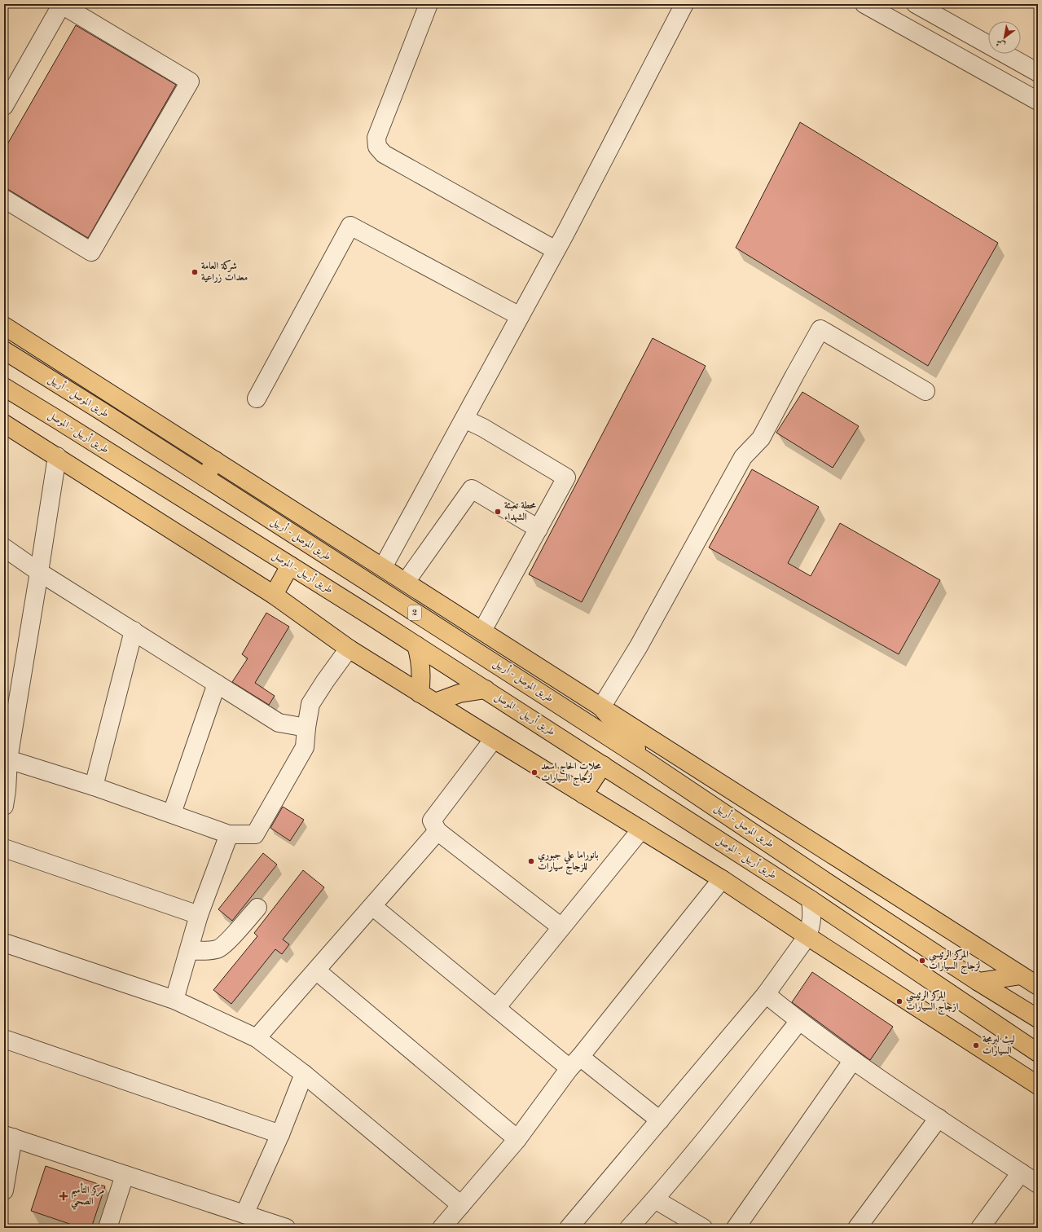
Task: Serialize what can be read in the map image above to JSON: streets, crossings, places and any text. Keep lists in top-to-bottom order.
{
  "streets": {
    "main road": ["طريق الموصل - أربيل", "طريق أربيل - الموصل", "2"]
  },
  "places": {
    "other": [
      "شركة العامة معدات زراعية",
      "محطة تعبئة الشهداء",
      "محلات الحاج اسعد لزجاج السيارات",
      "بانوراما علي جبوري للزجاج سيارات",
      "المركز الرئيسي لزجاج السيارات",
      "المركز الرئيسي ازجاج السيارات",
      "ليث لبرمجة السيارات"
    ],
    "health": ["مركز التأميم الصحي"]
  },
  "north": "bottom left"
}
